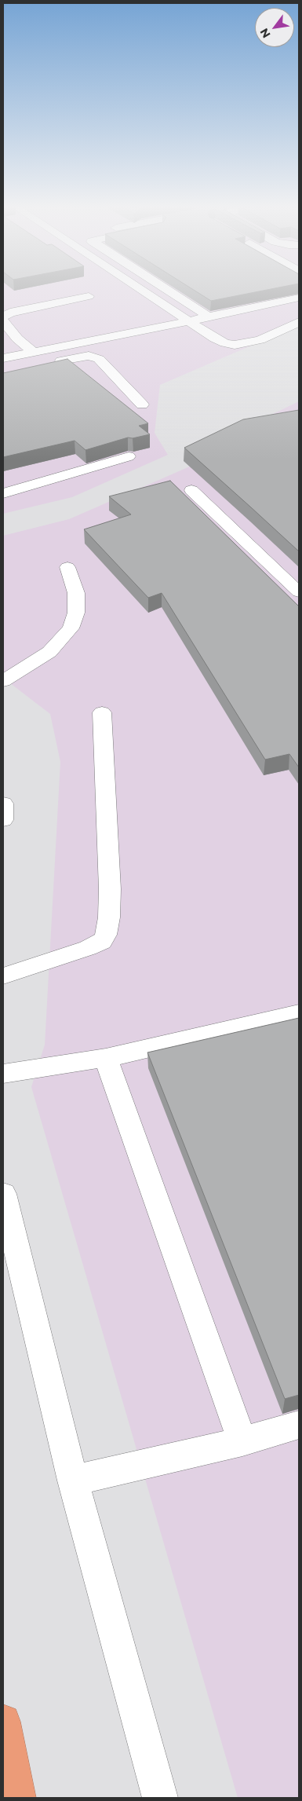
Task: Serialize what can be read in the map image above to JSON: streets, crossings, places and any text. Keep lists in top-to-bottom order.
{
  "north": "bottom left"
}
